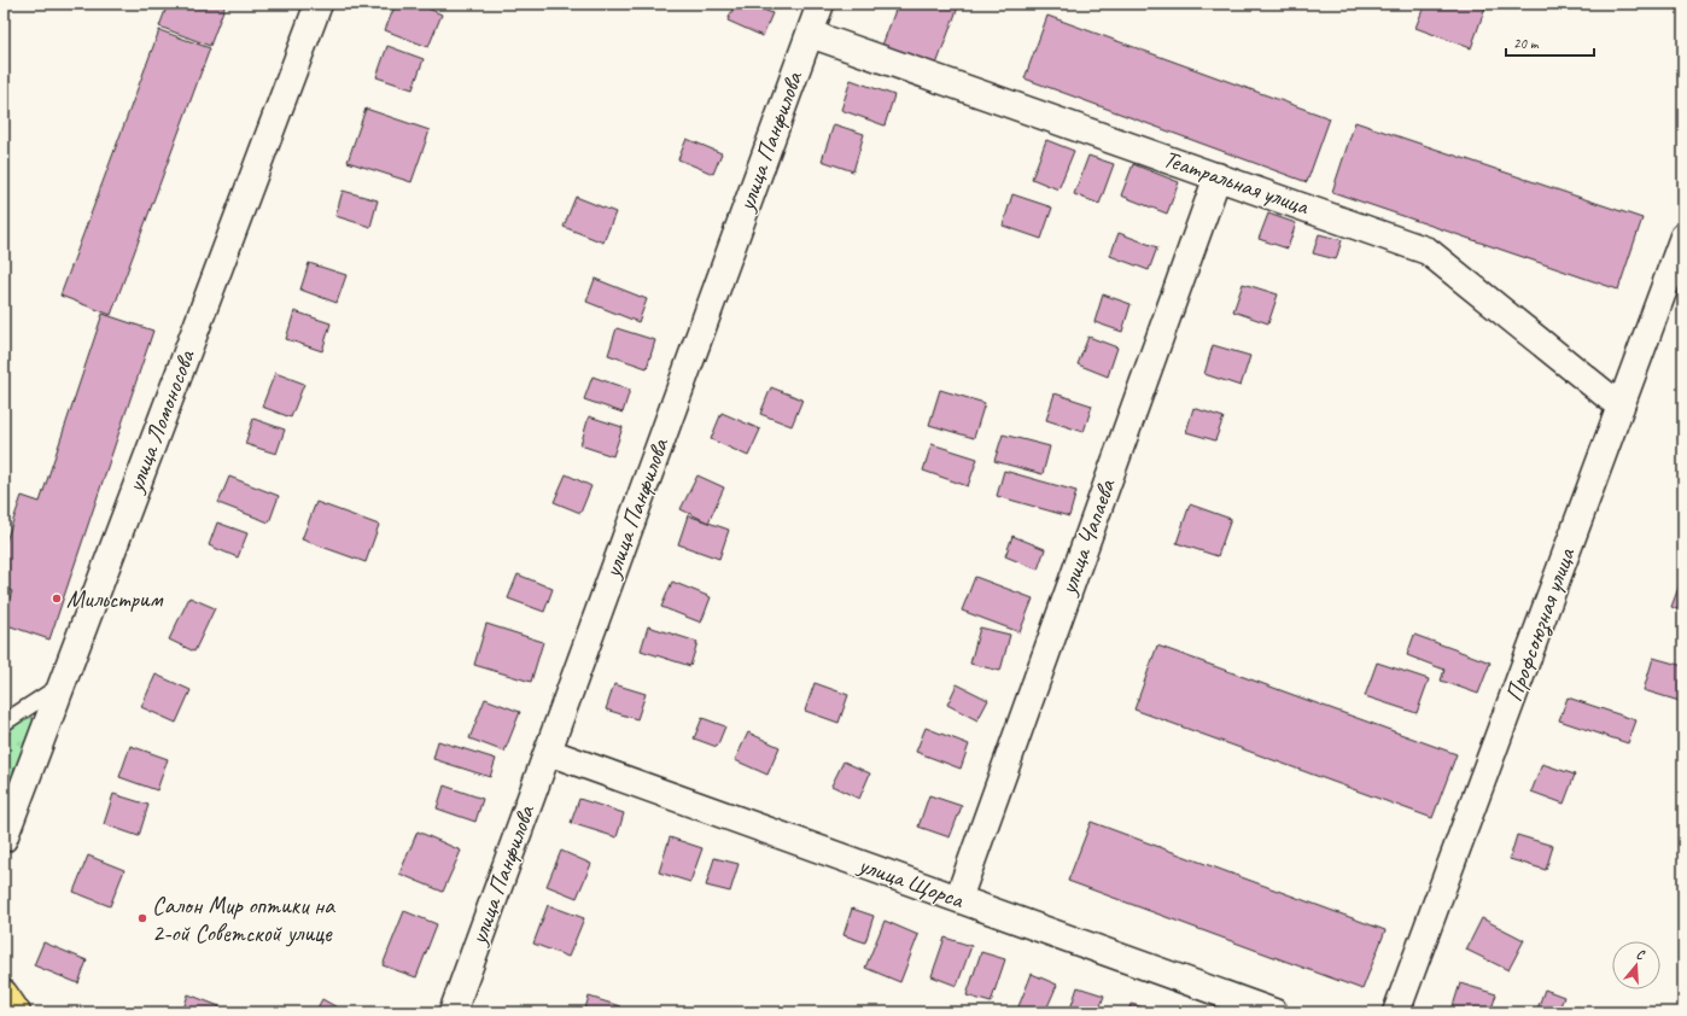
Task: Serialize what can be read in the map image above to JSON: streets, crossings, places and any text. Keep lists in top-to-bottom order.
{
  "streets": {
    "street": [
      "улица Панфилова",
      "Театральная улица",
      "улица Ломоносова",
      "улица Чапаева",
      "Профсоюзная улица",
      "улица Щорса"
    ]
  },
  "crossings": [
    ["улица Панфилова", "Театральная улица"],
    ["улица Панфилова", "улица Щорса"],
    ["Театральная улица", "улица Чапаева"],
    ["Театральная улица", "Профсоюзная улица"],
    ["улица Чапаева", "улица Щорса"]
  ],
  "places": ["Мильстрим", "Салон Мир оптики на 2-ой Советской улице"],
  "scale_bar": "20 m",
  "north": "top"
}
